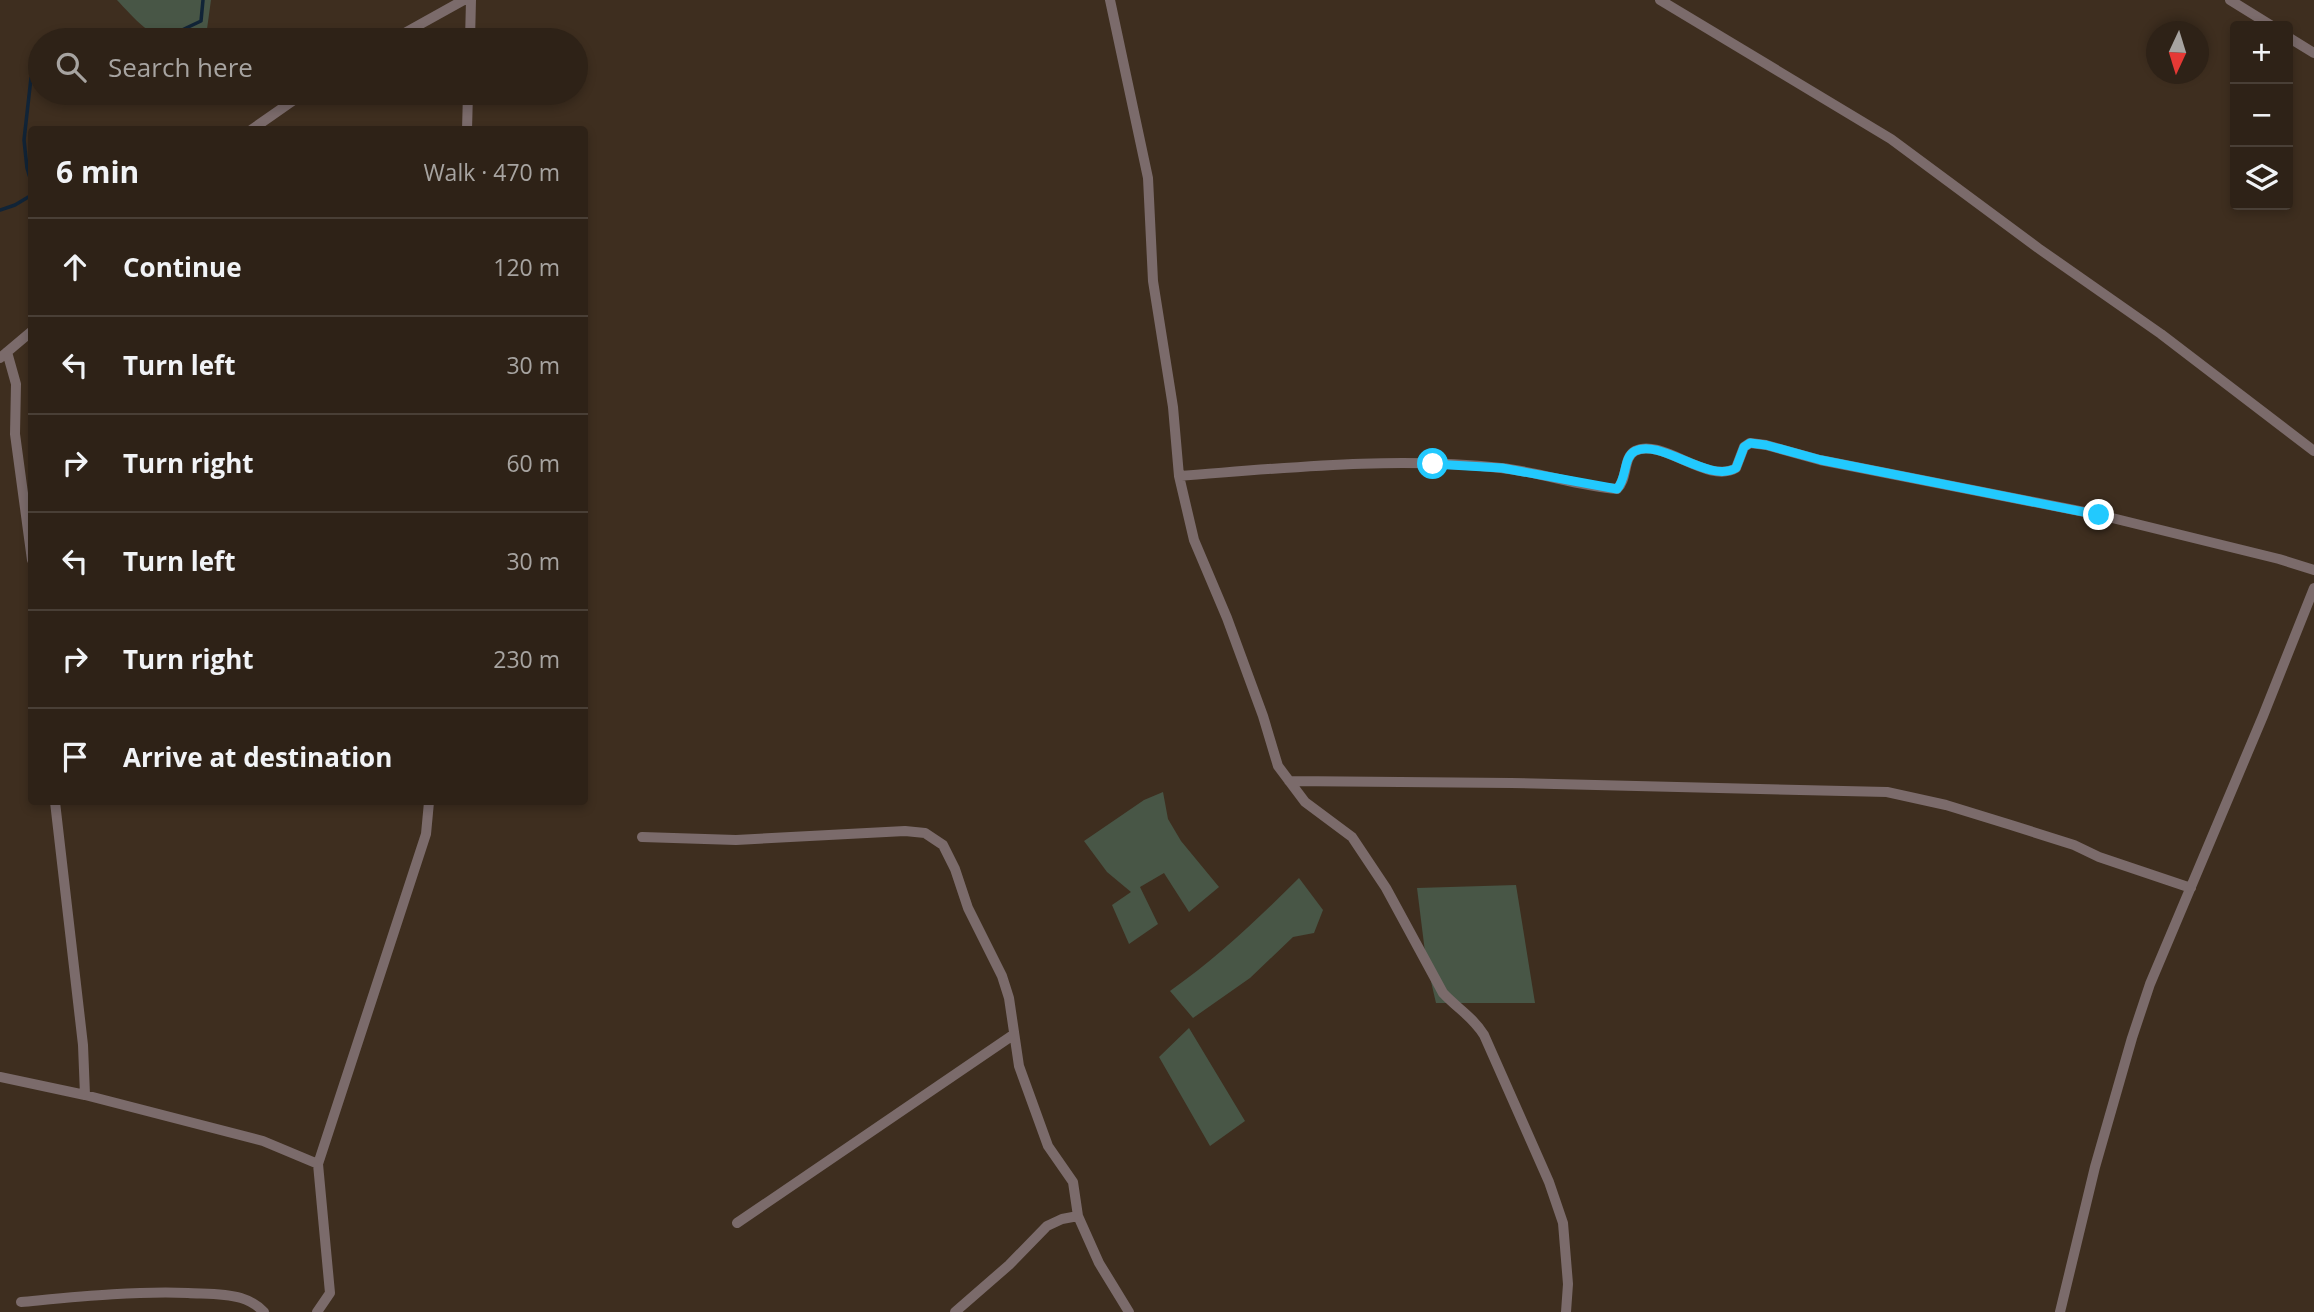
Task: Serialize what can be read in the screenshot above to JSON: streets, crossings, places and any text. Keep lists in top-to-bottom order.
{
  "north": "bottom",
  "page": {
    "map_buttons": ["+", "−"],
    "search": "Search here",
    "heading": ["6 min", "Walk · 470 m"],
    "list": [
      ["Continue", "120 m"],
      ["Turn left", "30 m"],
      ["Turn right", "60 m"],
      ["Turn left", "30 m"],
      ["Turn right", "230 m"],
      "Arrive at destination"
    ]
  }
}
